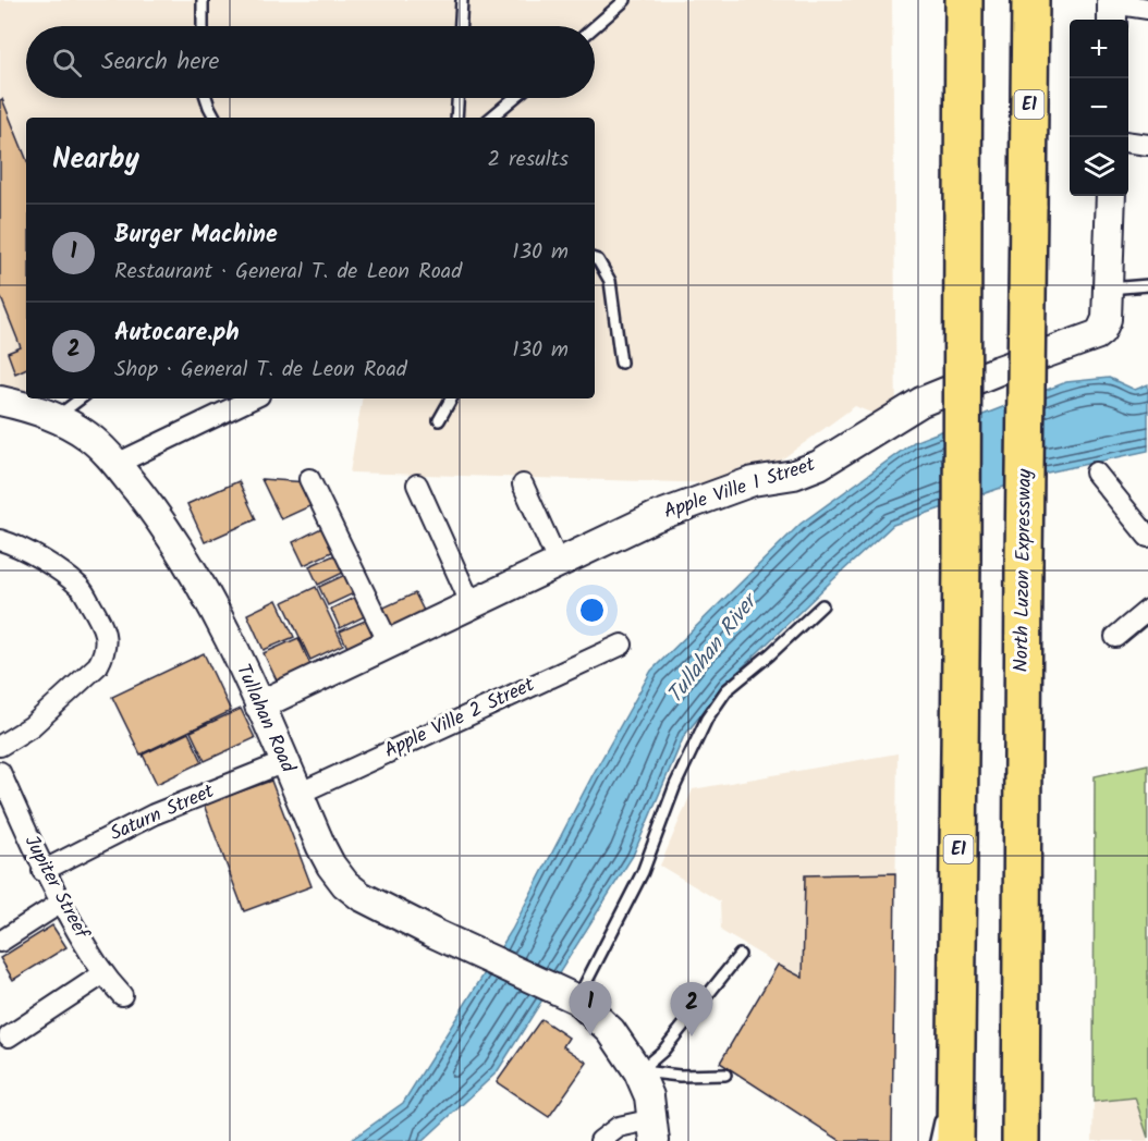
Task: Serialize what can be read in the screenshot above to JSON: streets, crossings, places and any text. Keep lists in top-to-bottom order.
{
  "streets": {
    "highway": ["E1", "North Luzon Expressway"],
    "main road": ["Apple Ville 1 Street", "Tullahan Road"],
    "street": ["Apple Ville 2 Street", "Saturn Street", "Jupiter Streef"]
  },
  "crossings": [
    ["Apple Ville 1 Street", "Tullahan Road"],
    ["Tullahan Road", "Apple Ville 2 Street"],
    ["Tullahan Road", "Saturn Street"],
    ["Saturn Street", "Jupiter Streef"]
  ],
  "water": ["Tullahan River"],
  "page": {
    "map_buttons": ["+", "−"],
    "search": "Search here",
    "heading": ["Nearby", "2 results"],
    "list": [
      {
        "mark": "1",
        "name": "Burger Machine",
        "note": "Restaurant · General T. de Leon Road",
        "value": "130 m"
      },
      {
        "mark": "2",
        "name": "Autocare.ph",
        "note": "Shop · General T. de Leon Road",
        "value": "130 m"
      }
    ],
    "pins": ["1", "2"]
  }
}
